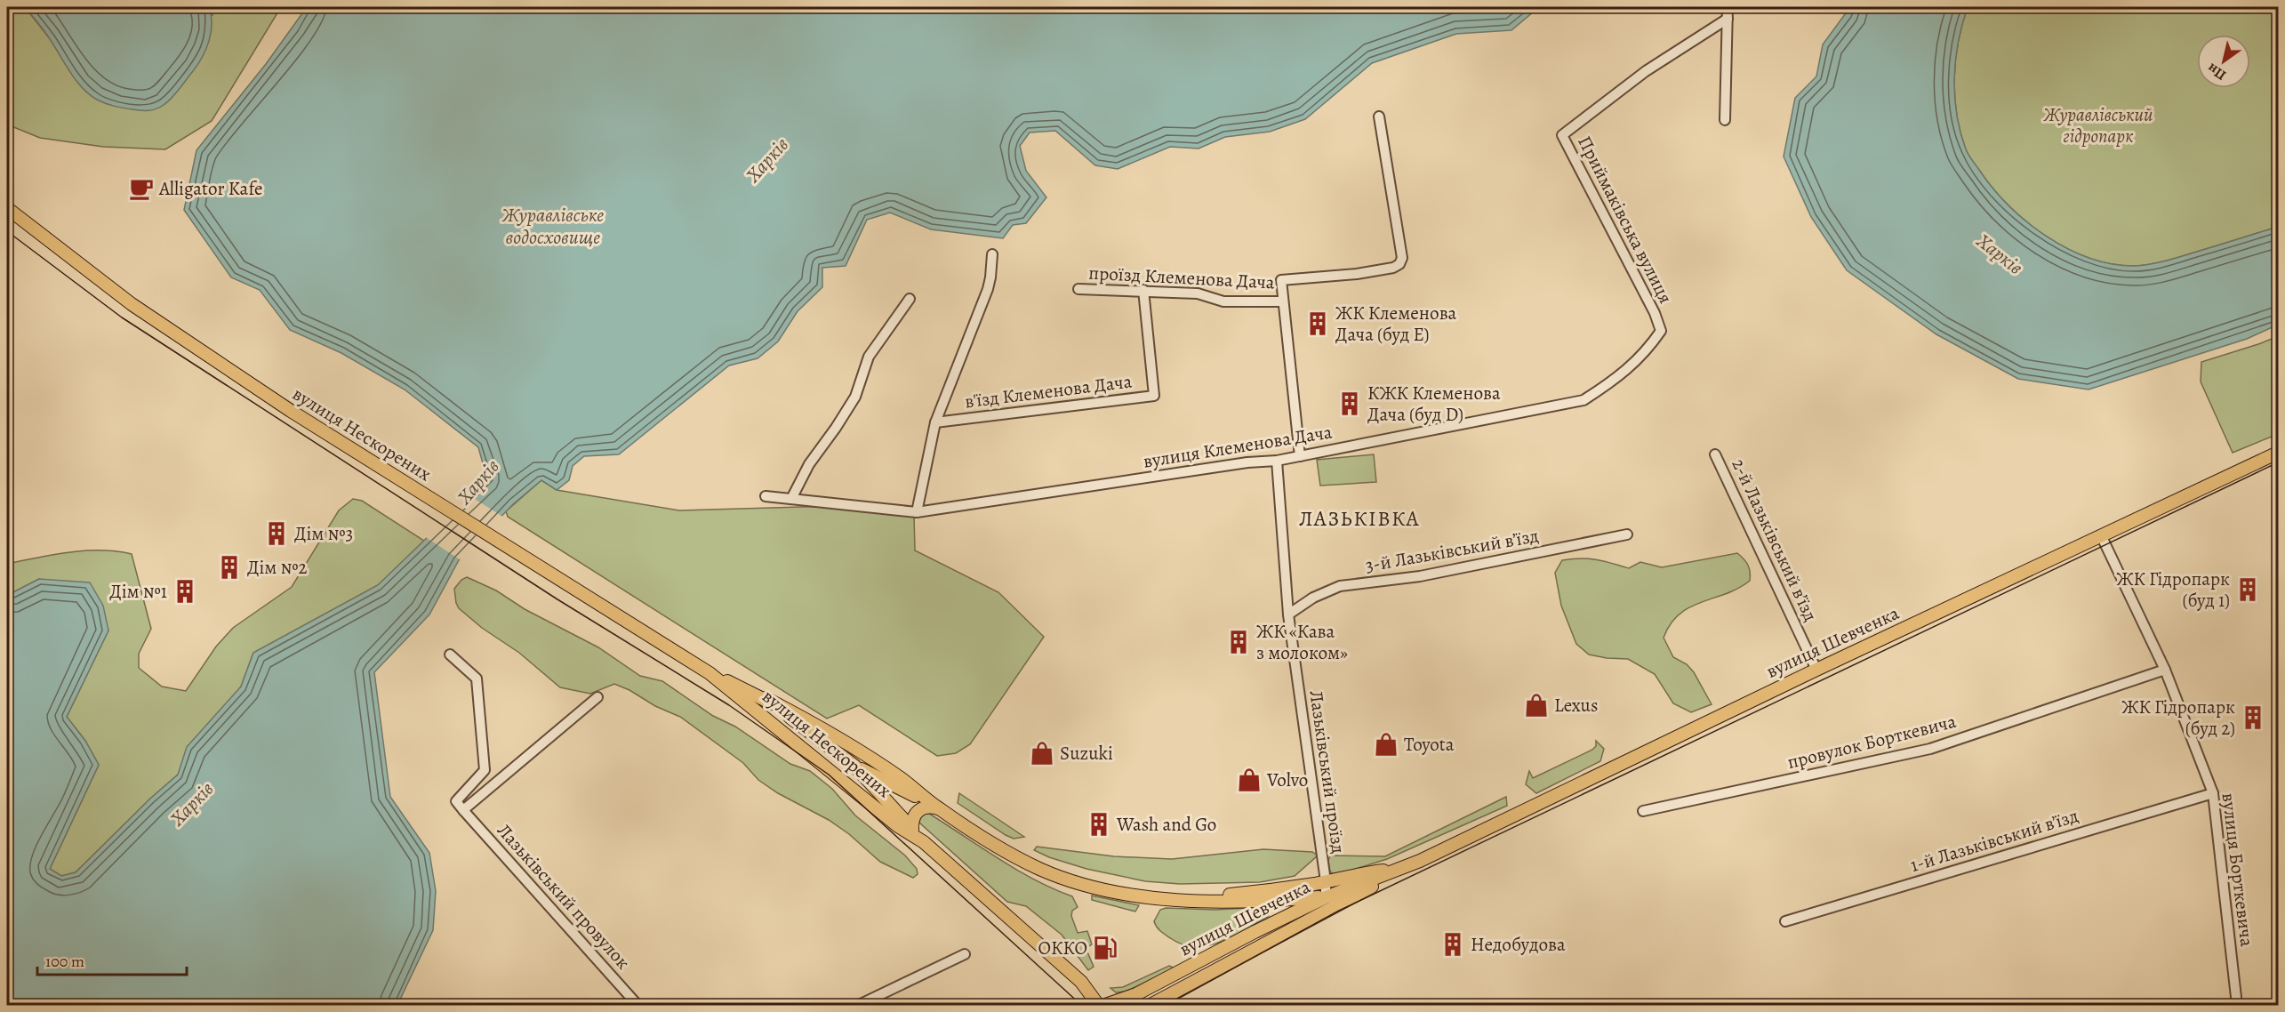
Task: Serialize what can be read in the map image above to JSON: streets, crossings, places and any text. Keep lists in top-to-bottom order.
{
  "streets": {
    "main road": ["вулиця Нескорених", "вулиця Шевченка"],
    "street": [
      "Приймаківська вулиця",
      "проїзд Клеменова Дача",
      "в'їзд Клеменова Дача",
      "вулиця Клеменова Дача",
      "2-й Лазьківський в’їзд",
      "3-й Лазьківський в’їзд",
      "провулок Борткевича",
      "Лазьківський проїзд",
      "1-й Лазьківський в’їзд",
      "вулиця Борткевича",
      "Лазьківський провулок"
    ]
  },
  "crossings": [
    ["Приймаківська вулиця", "вулиця Клеменова Дача"],
    ["проїзд Клеменова Дача", "в'їзд Клеменова Дача"],
    ["вулиця Клеменова Дача", "Лазьківський проїзд"],
    ["2-й Лазьківський в’їзд", "вулиця Шевченка"],
    ["3-й Лазьківський в’їзд", "Лазьківський проїзд"],
    ["вулиця Шевченка", "Лазьківський проїзд"],
    ["вулиця Шевченка", "вулиця Борткевича"],
    ["провулок Борткевича", "вулиця Борткевича"],
    ["1-й Лазьківський в’їзд", "вулиця Борткевича"]
  ],
  "districts": ["ЛАЗЬКІВКА"],
  "water": ["Харків", "Журавлівське водосховище"],
  "parks": ["Журавлівський гідропарк"],
  "places": {
    "cafe": ["Alligator Kafe"],
    "building": [
      "ЖК Клеменова Дача (буд Е)",
      "КЖК Клеменова Дача (буд D)",
      "Дім №3",
      "Дім №2",
      "ЖК Гідропарк (буд 1)",
      "Дім №1",
      "ЖК «Кава з молоком»",
      "ЖК Гідропарк (буд 2)",
      "Wash and Go",
      "Недобудова"
    ],
    "shop": [
      "Lexus",
      "Toyota",
      "Suzuki",
      "Volvo"
    ],
    "fuel station": ["ОККО"]
  },
  "scale_bar": "100 m",
  "north": "bottom left"
}
